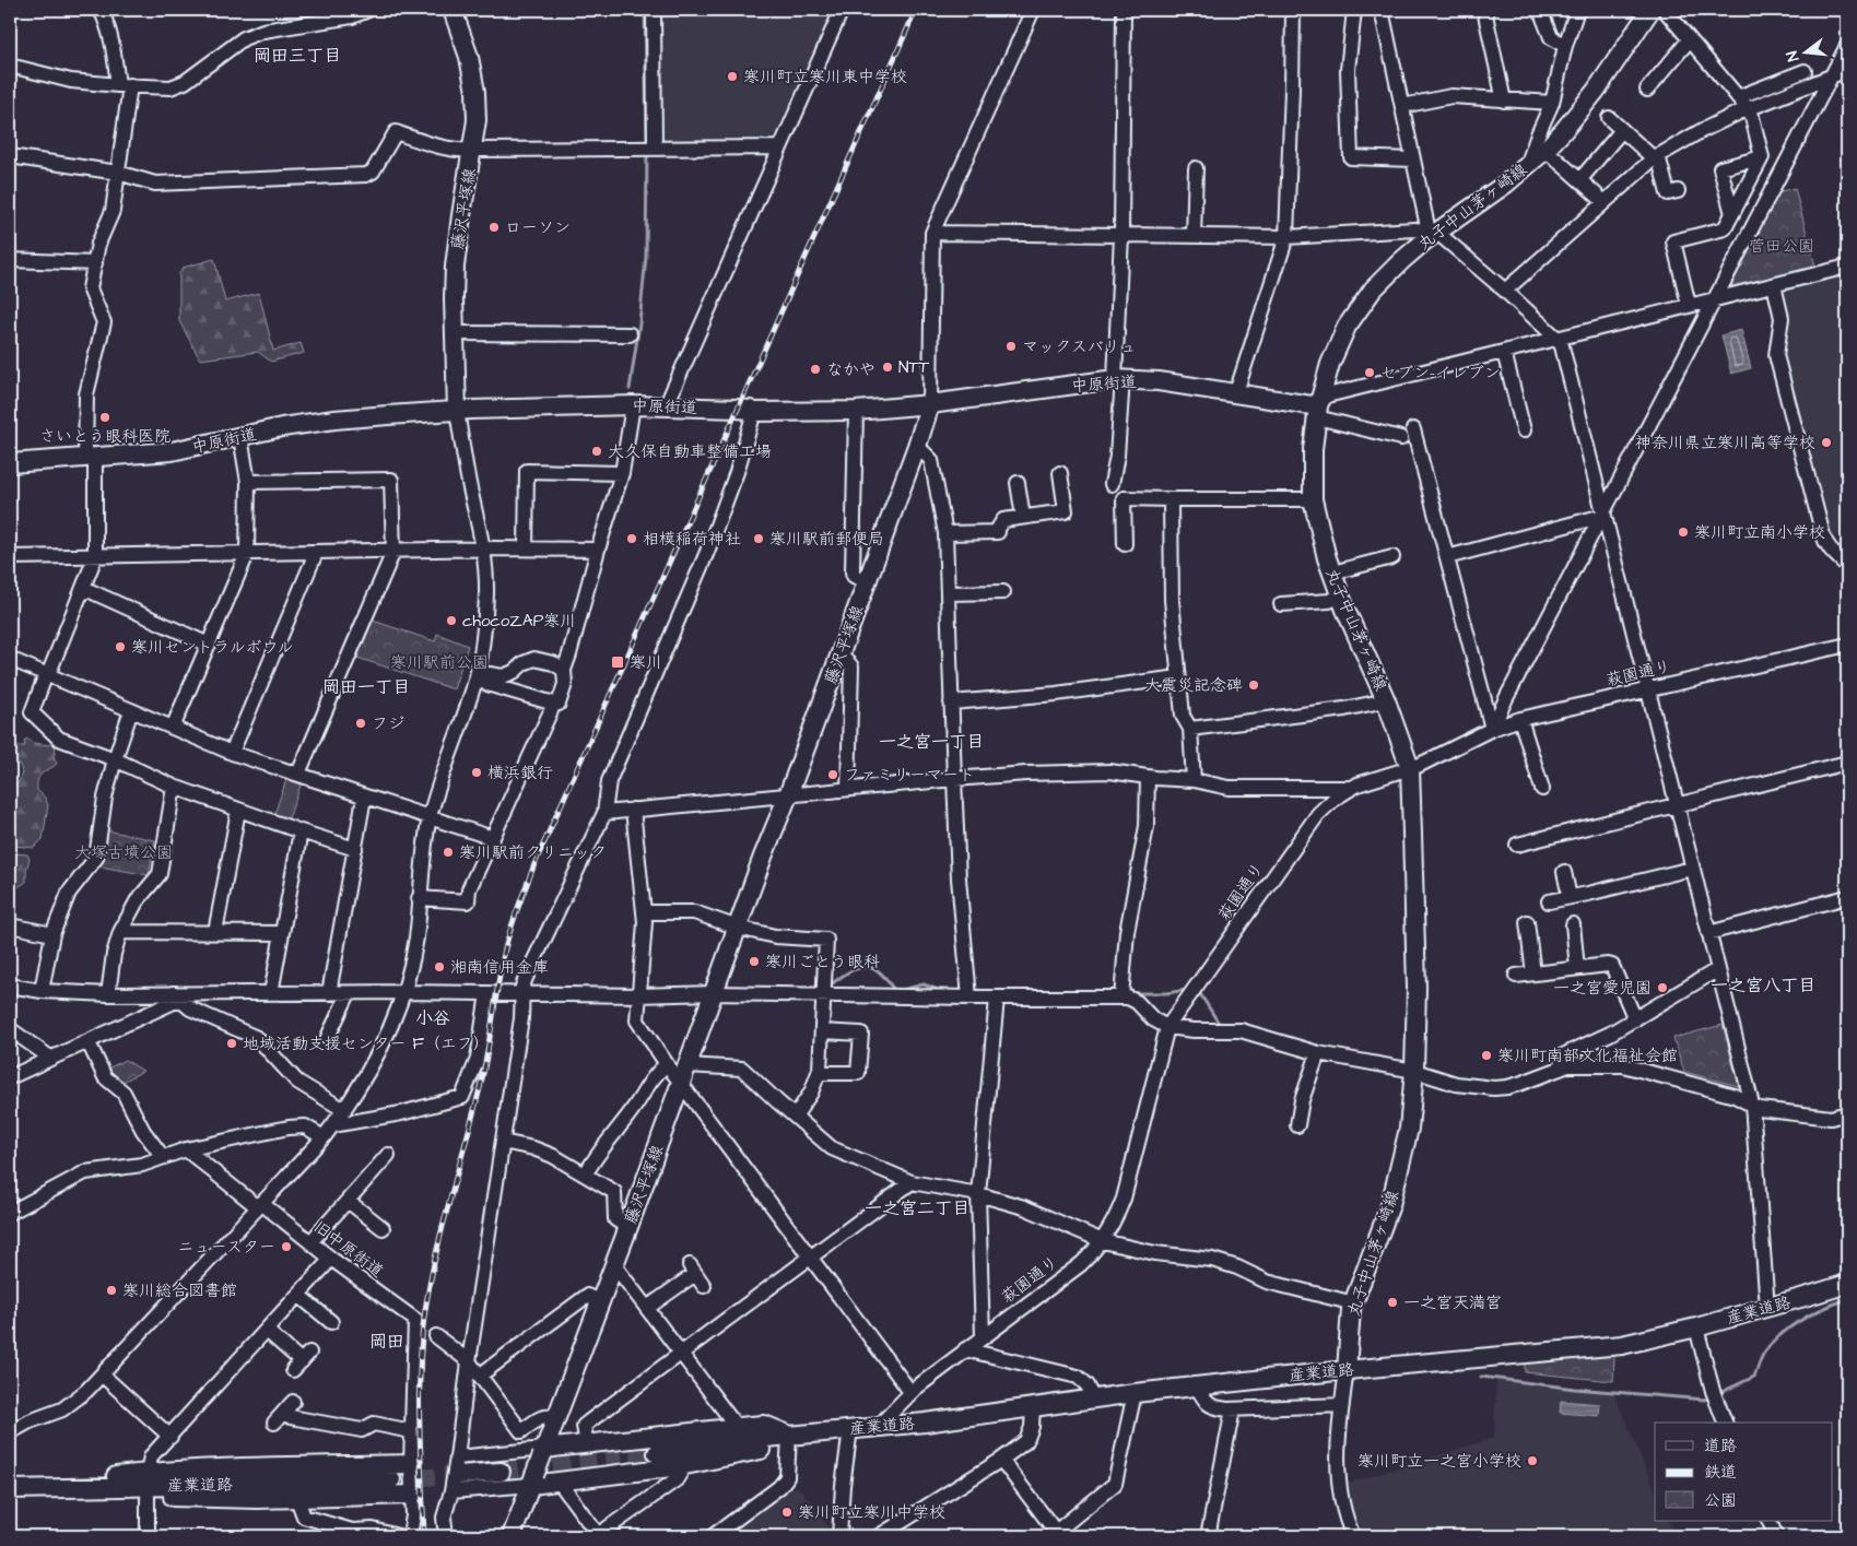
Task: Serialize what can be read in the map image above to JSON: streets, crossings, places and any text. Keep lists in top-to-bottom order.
{
  "streets": {
    "main road": [
      "丸子中山茅ヶ崎線",
      "藤沢平塚線",
      "中原街道",
      "産業道路"
    ],
    "street": ["萩園通り", "旧中原街道"]
  },
  "crossings": [
    ["丸子中山茅ヶ崎線", "中原街道"],
    ["丸子中山茅ヶ崎線", "萩園通り"],
    ["丸子中山茅ヶ崎線", "産業道路"],
    ["藤沢平塚線", "中原街道"],
    ["萩園通り", "産業道路"]
  ],
  "districts": [
    "岡田三丁目",
    "岡田一丁目",
    "一之宮一丁目",
    "一之宮八丁目",
    "小谷",
    "一之宮二丁目",
    "岡田"
  ],
  "parks": ["菅田公園", "寒川駅前公園", "大塚古墳公園"],
  "places": {
    "other": [
      "寒川町立寒川東中学校",
      "ローソン",
      "マックスバリュ",
      "NTT",
      "なかや",
      "セブン-イレブン",
      "さいとう眼科医院",
      "神奈川県立寒川高等学校",
      "大久保自動車整備工場",
      "寒川町立南小学校",
      "相模稲荷神社",
      "寒川駅前郵便局",
      "chocoZAP寒川",
      "寒川セントラルボウル",
      "大震災記念碑",
      "フジ",
      "横浜銀行",
      "ファミリーマート",
      "寒川駅前クリニック",
      "寒川ごとう眼科",
      "湘南信用金庫",
      "一之宮愛児園",
      "地域活動支援センター F（エフ）",
      "寒川町南部文化福祉会館",
      "ニュースター",
      "寒川総合図書館",
      "一之宮天満宮",
      "寒川町立一之宮小学校",
      "寒川町立寒川中学校"
    ],
    "transit": ["寒川"]
  },
  "legend": ["道路", "鉄道", "公園"],
  "north": "left"
}
